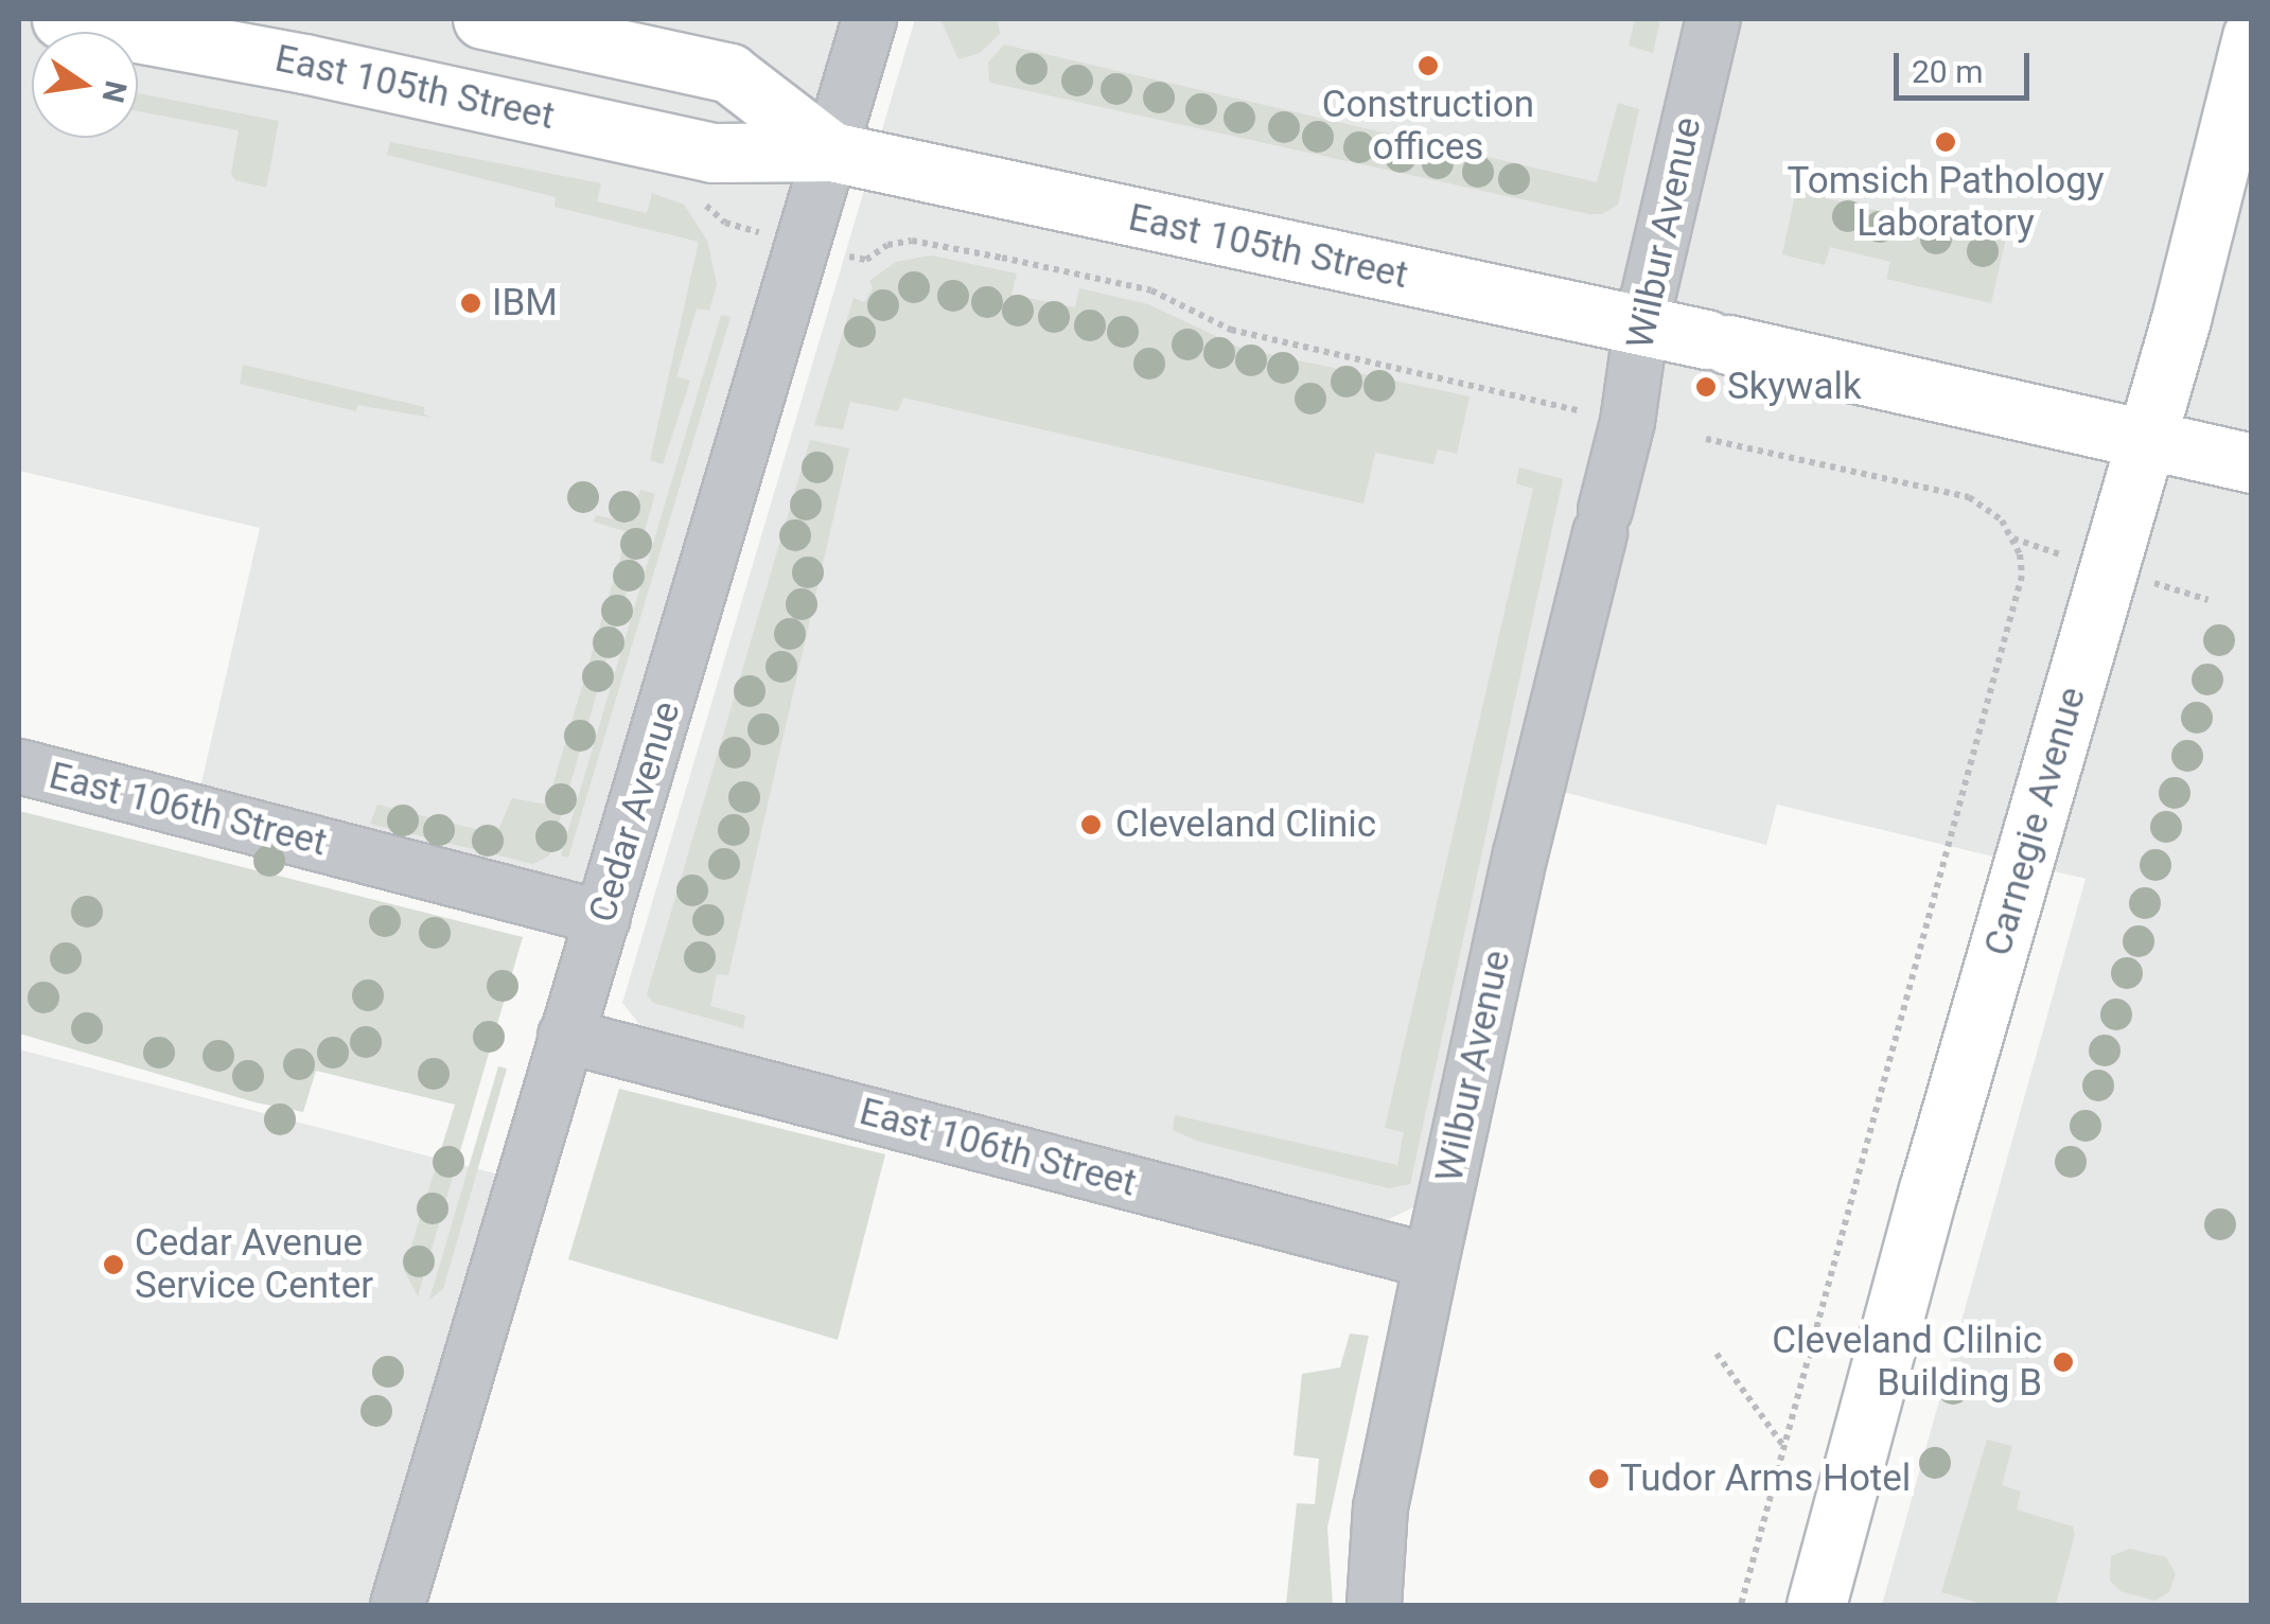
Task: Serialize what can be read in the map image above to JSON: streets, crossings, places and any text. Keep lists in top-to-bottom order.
{
  "streets": {
    "main road": ["East 105th Street", "Carnegie Avenue"],
    "street": ["Wilbur Avenue", "East 106th Street", "Cedar Avenue"]
  },
  "crossings": [
    ["East 105th Street", "Wilbur Avenue"],
    ["East 105th Street", "Cedar Avenue"],
    ["East 105th Street", "Carnegie Avenue"],
    ["Wilbur Avenue", "East 106th Street"],
    ["East 106th Street", "Cedar Avenue"]
  ],
  "places": [
    "Construction offices",
    "Tomsich Pathology Laboratory",
    "IBM",
    "Skywalk",
    "Cleveland Clinic",
    "Cedar Avenue Service Center",
    "Cleveland Clilnic Building B",
    "Tudor Arms Hotel"
  ],
  "scale_bar": "20 m",
  "north": "right"
}
